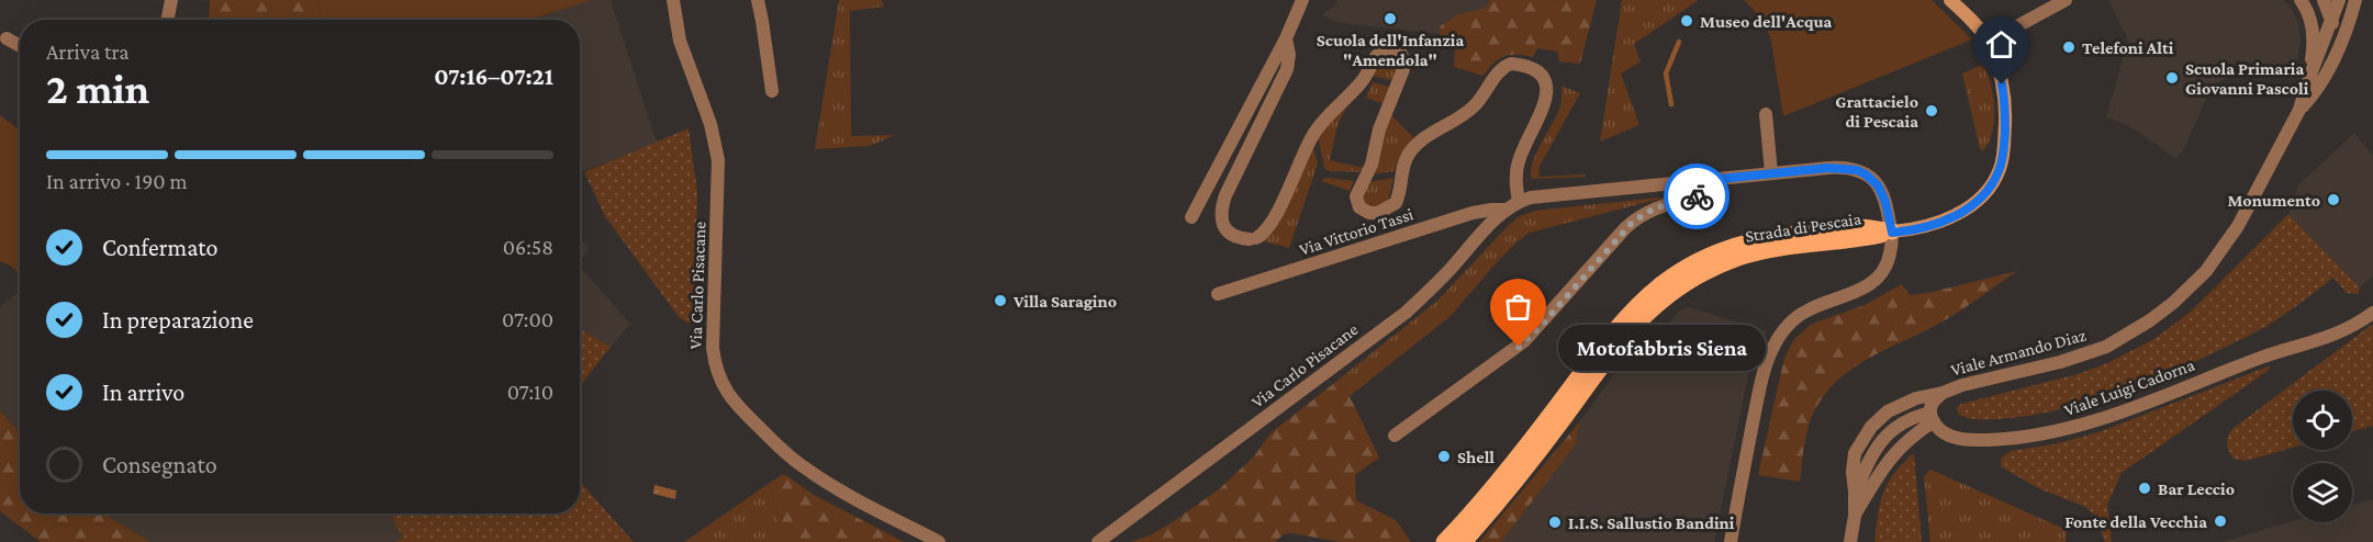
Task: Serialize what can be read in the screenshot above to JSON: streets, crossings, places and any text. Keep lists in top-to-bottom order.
{
  "streets": {
    "main road": ["Strada di Pescaia"],
    "street": [
      "Via Vittorio Tassi",
      "Via Carlo Pisacane",
      "Viale Armando Diaz",
      "Viale Luigi Cadorna"
    ]
  },
  "crossings": [
    ["Via Vittorio Tassi", "Via Carlo Pisacane"]
  ],
  "places": [
    "Scuola dell'Infanzia \"Amendola\"",
    "Museo dell'Acqua",
    "Telefoni Alti",
    "Scuola Primaria Giovanni Pascoli",
    "Grattacielo di Pescaia",
    "Monumento",
    "Villa Saragino",
    "Motofabbris Siena",
    "Shell",
    "Bar Leccio",
    "Fonte della Vecchia",
    "I.I.S. Sallustio Bandini"
  ],
  "page": {
    "heading": ["2 min", "Arriva tra", "07:16–07:21"],
    "bar": "In arrivo · 190 m",
    "list": [
      ["Confermato", "06:58"],
      ["In preparazione", "07:00"],
      ["In arrivo", "07:10"],
      "Consegnato"
    ],
    "bubble": "Motofabbris Siena"
  }
}
